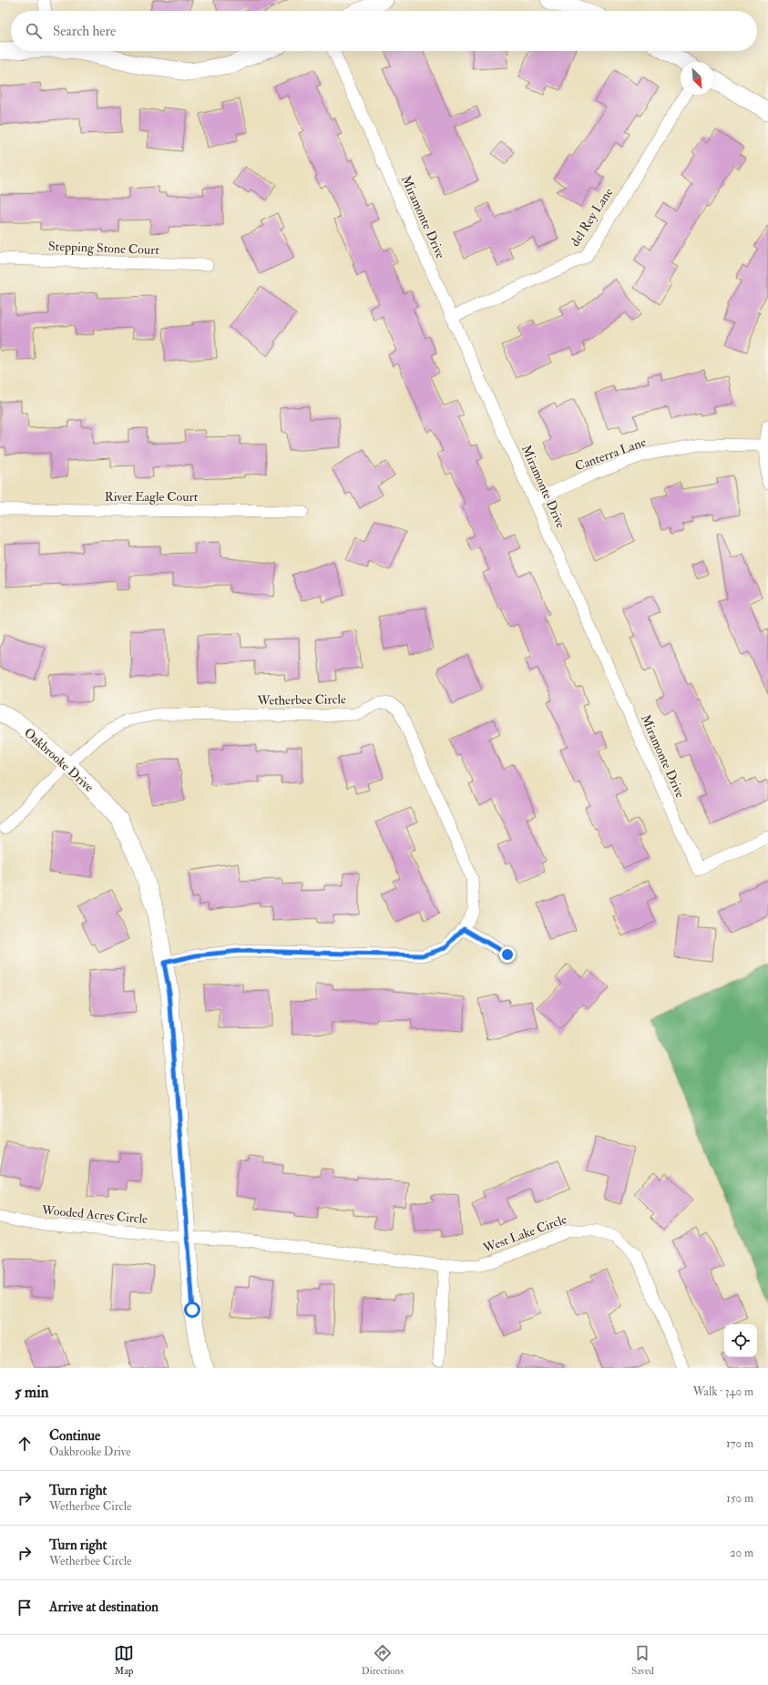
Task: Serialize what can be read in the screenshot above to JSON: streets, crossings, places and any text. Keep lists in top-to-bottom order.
{
  "streets": {
    "street": [
      "Miramonte Drive",
      "del Rey Lane",
      "Stepping Stone Court",
      "Canterra Lane",
      "River Eagle Court",
      "Wetherbee Circle",
      "Oakbrooke Drive",
      "Wooded Acres Circle",
      "West Lake Circle"
    ]
  },
  "crossings": [
    ["Miramonte Drive", "del Rey Lane"],
    ["Miramonte Drive", "Canterra Lane"],
    ["Wetherbee Circle", "Oakbrooke Drive"],
    ["Oakbrooke Drive", "Wooded Acres Circle"],
    ["Oakbrooke Drive", "West Lake Circle"],
    ["Wooded Acres Circle", "West Lake Circle"]
  ],
  "north": "bottom right",
  "page": {
    "search": "Search here",
    "heading": ["5 min", "Walk · 340 m"],
    "list": [
      ["Continue", "Oakbrooke Drive", "170 m"],
      ["Turn right", "Wetherbee Circle", "150 m"],
      ["Turn right", "Wetherbee Circle", "20 m"],
      "Arrive at destination"
    ],
    "nav": ["Map", "Directions", "Saved"]
  }
}
